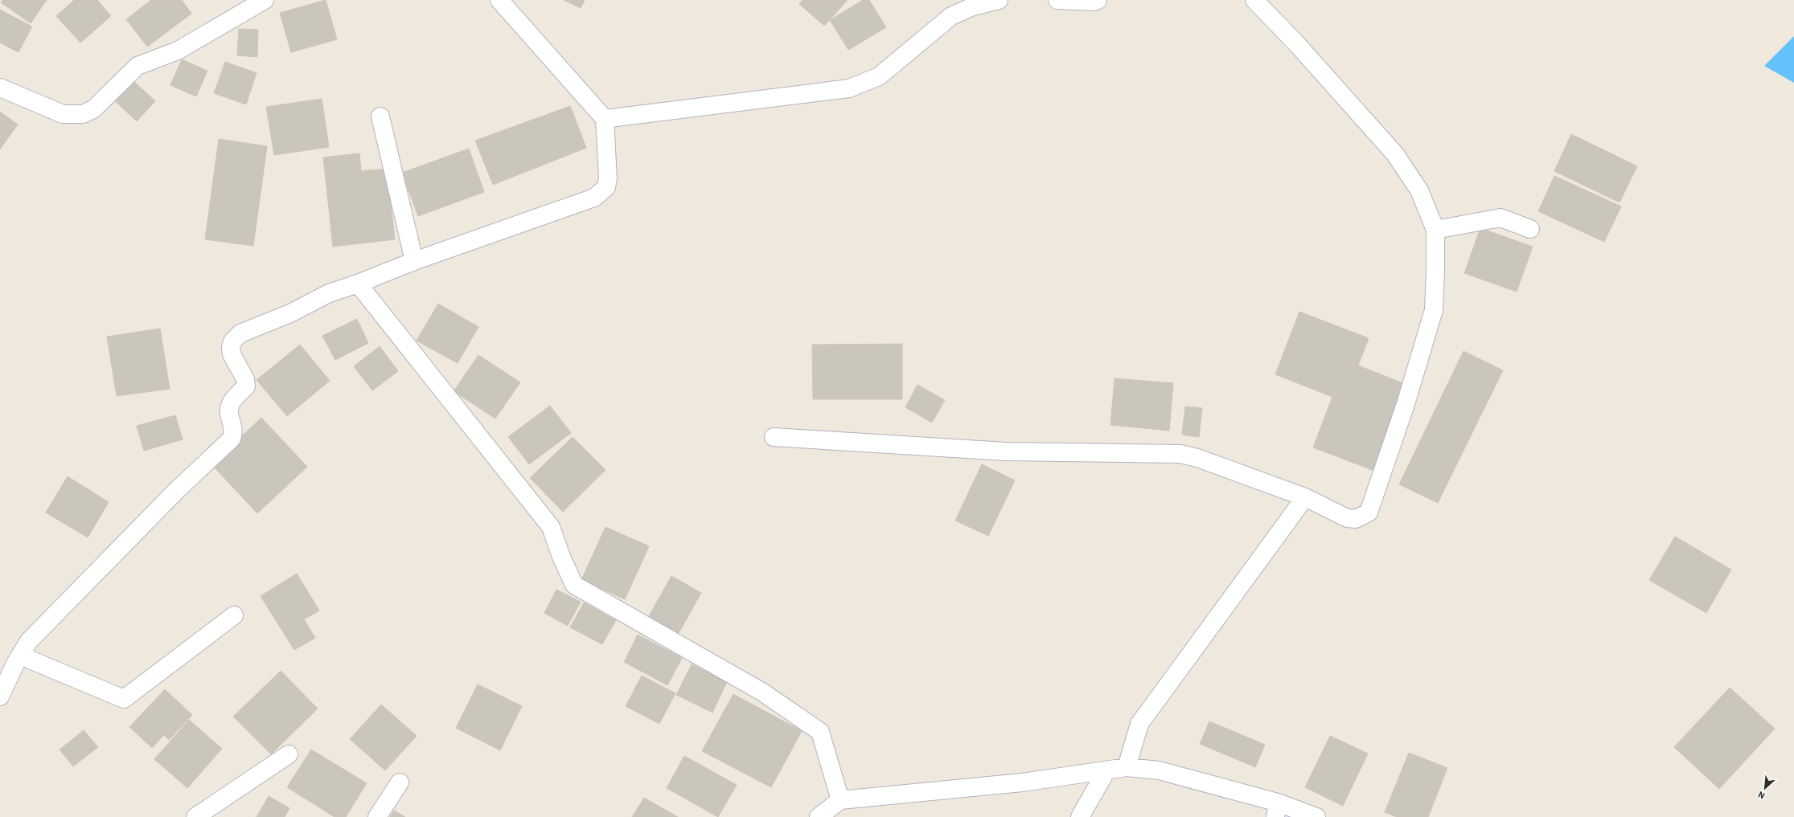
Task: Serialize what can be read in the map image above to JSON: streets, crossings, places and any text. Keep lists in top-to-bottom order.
{
  "north": "bottom left"
}
